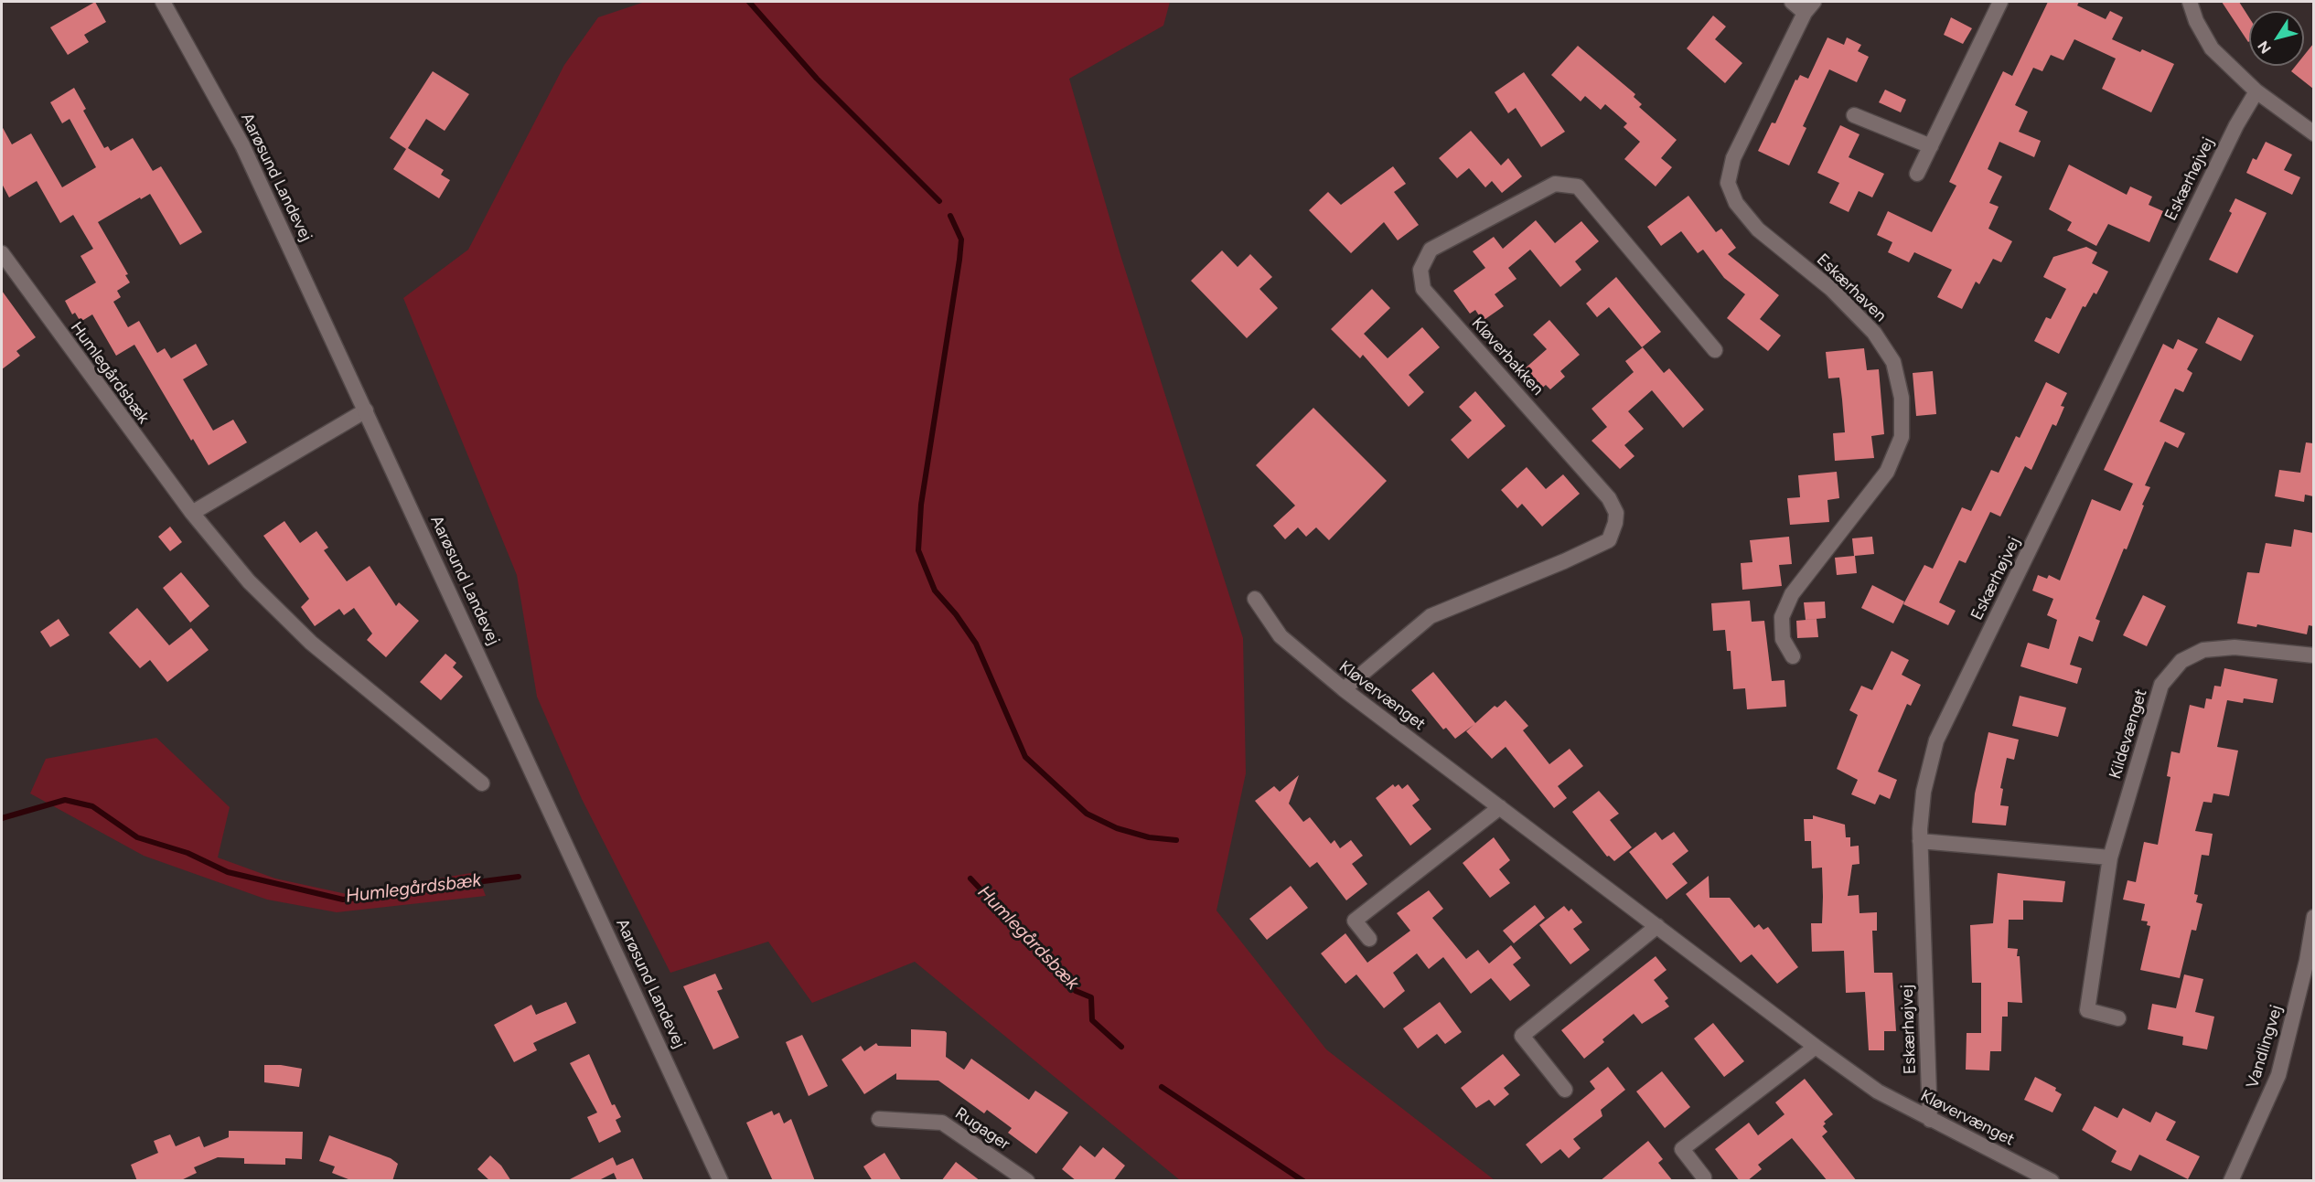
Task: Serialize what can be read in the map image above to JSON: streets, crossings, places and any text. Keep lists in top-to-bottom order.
{
  "streets": {
    "street": [
      "Aarøsund Landevej",
      "Eskærhøjvej",
      "Eskærhaven",
      "Kløverbakken",
      "Humlegårdsbæk",
      "Kløvervænget",
      "Kildevænget",
      "Vandlingvej",
      "Rugager"
    ]
  },
  "crossings": [
    ["Eskærhøjvej", "Kløvervænget"],
    ["Kløverbakken", "Kløvervænget"]
  ],
  "water": ["Humlegårdsbæk"],
  "north": "bottom left"
}
